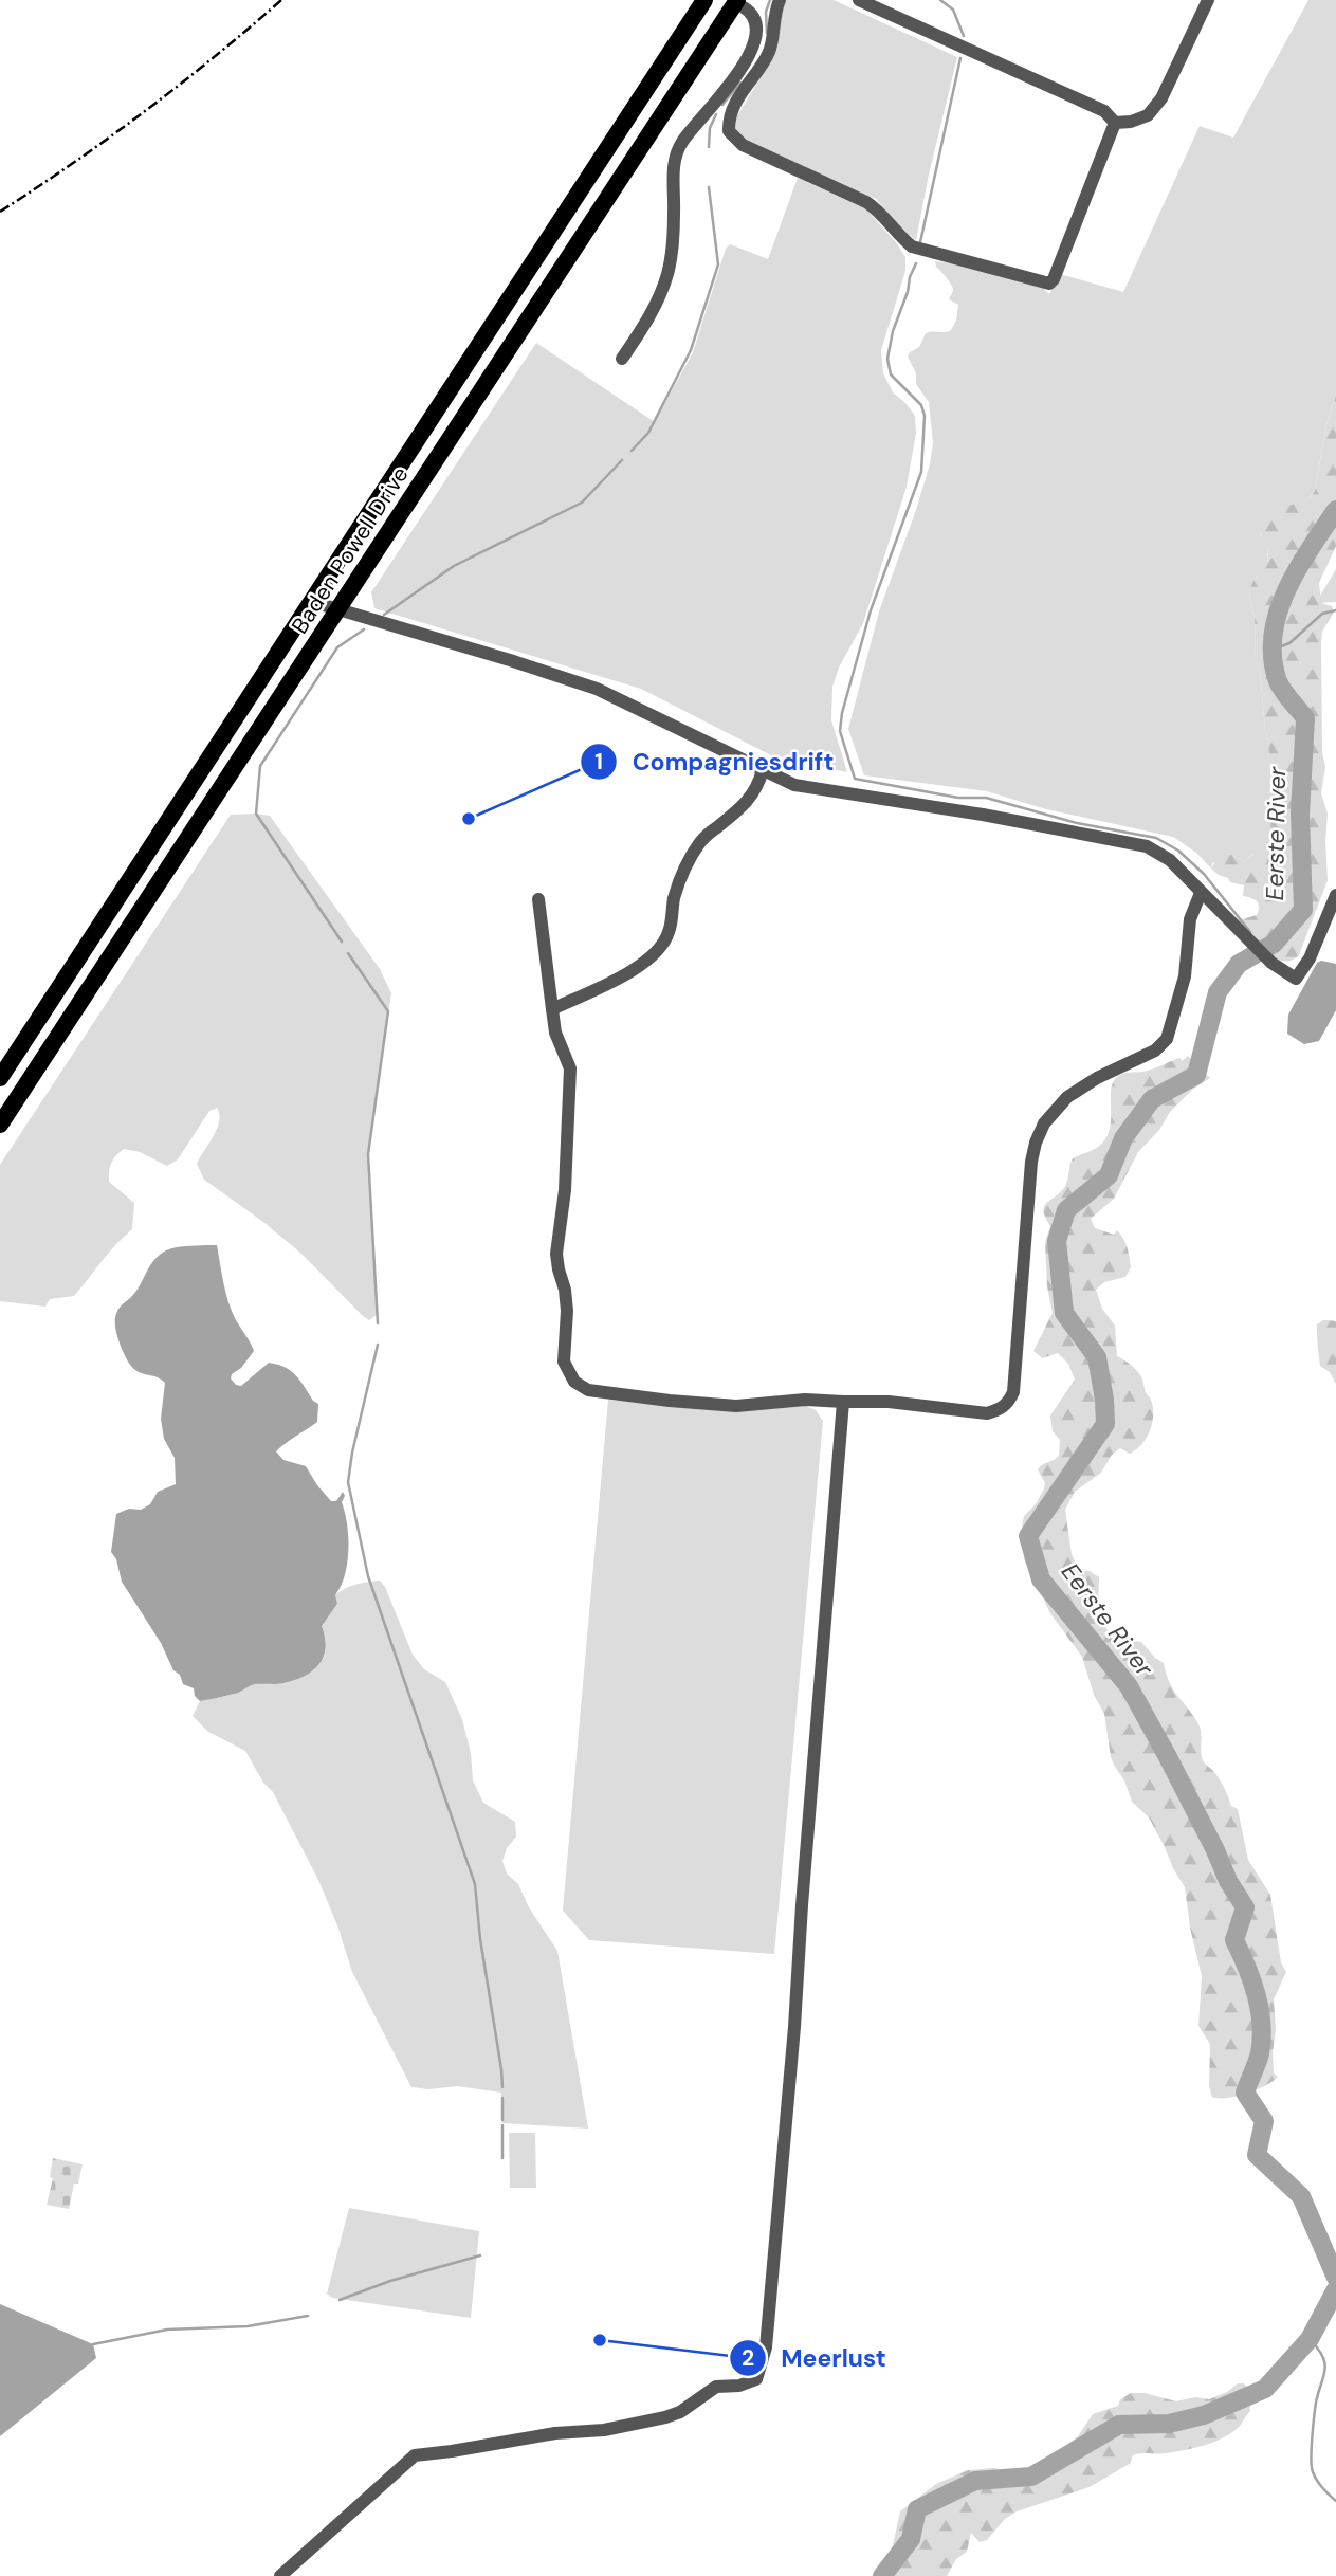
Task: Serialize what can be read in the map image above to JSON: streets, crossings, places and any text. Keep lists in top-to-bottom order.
{
  "streets": {
    "main road": ["Baden Powell Drive"]
  },
  "water": ["Eerste River"],
  "places": ["Compagniesdrift", "Meerlust"]
}
